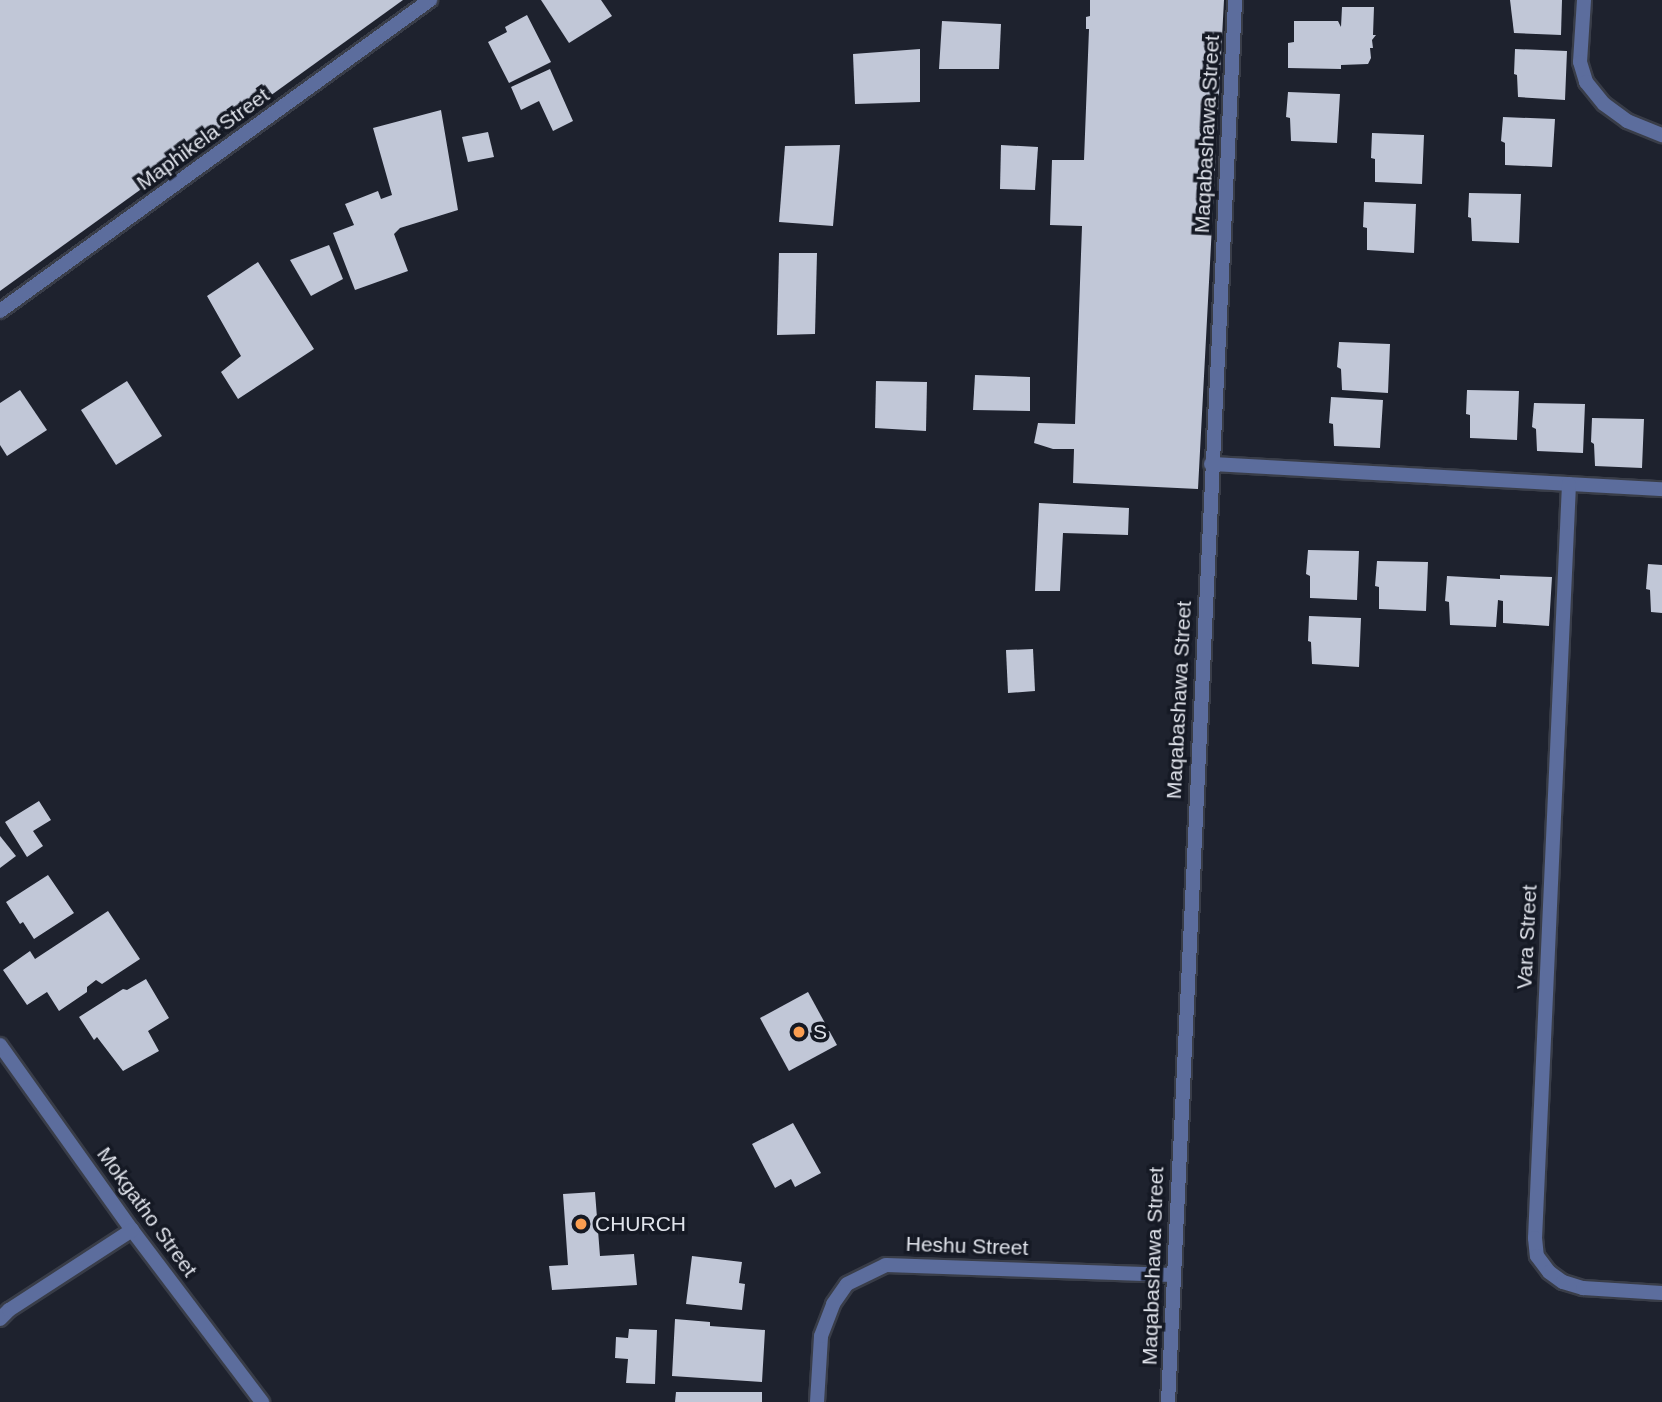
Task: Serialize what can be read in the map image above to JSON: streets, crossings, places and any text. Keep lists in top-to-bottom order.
{
  "streets": {
    "street": [
      "Maqabashawa Street",
      "Maphikela Street",
      "Vara Street",
      "Mokgatho Street",
      "Heshu Street"
    ]
  },
  "crossings": [
    ["Maqabashawa Street", "Heshu Street"]
  ],
  "places": ["S", "CHURCH"]
}
